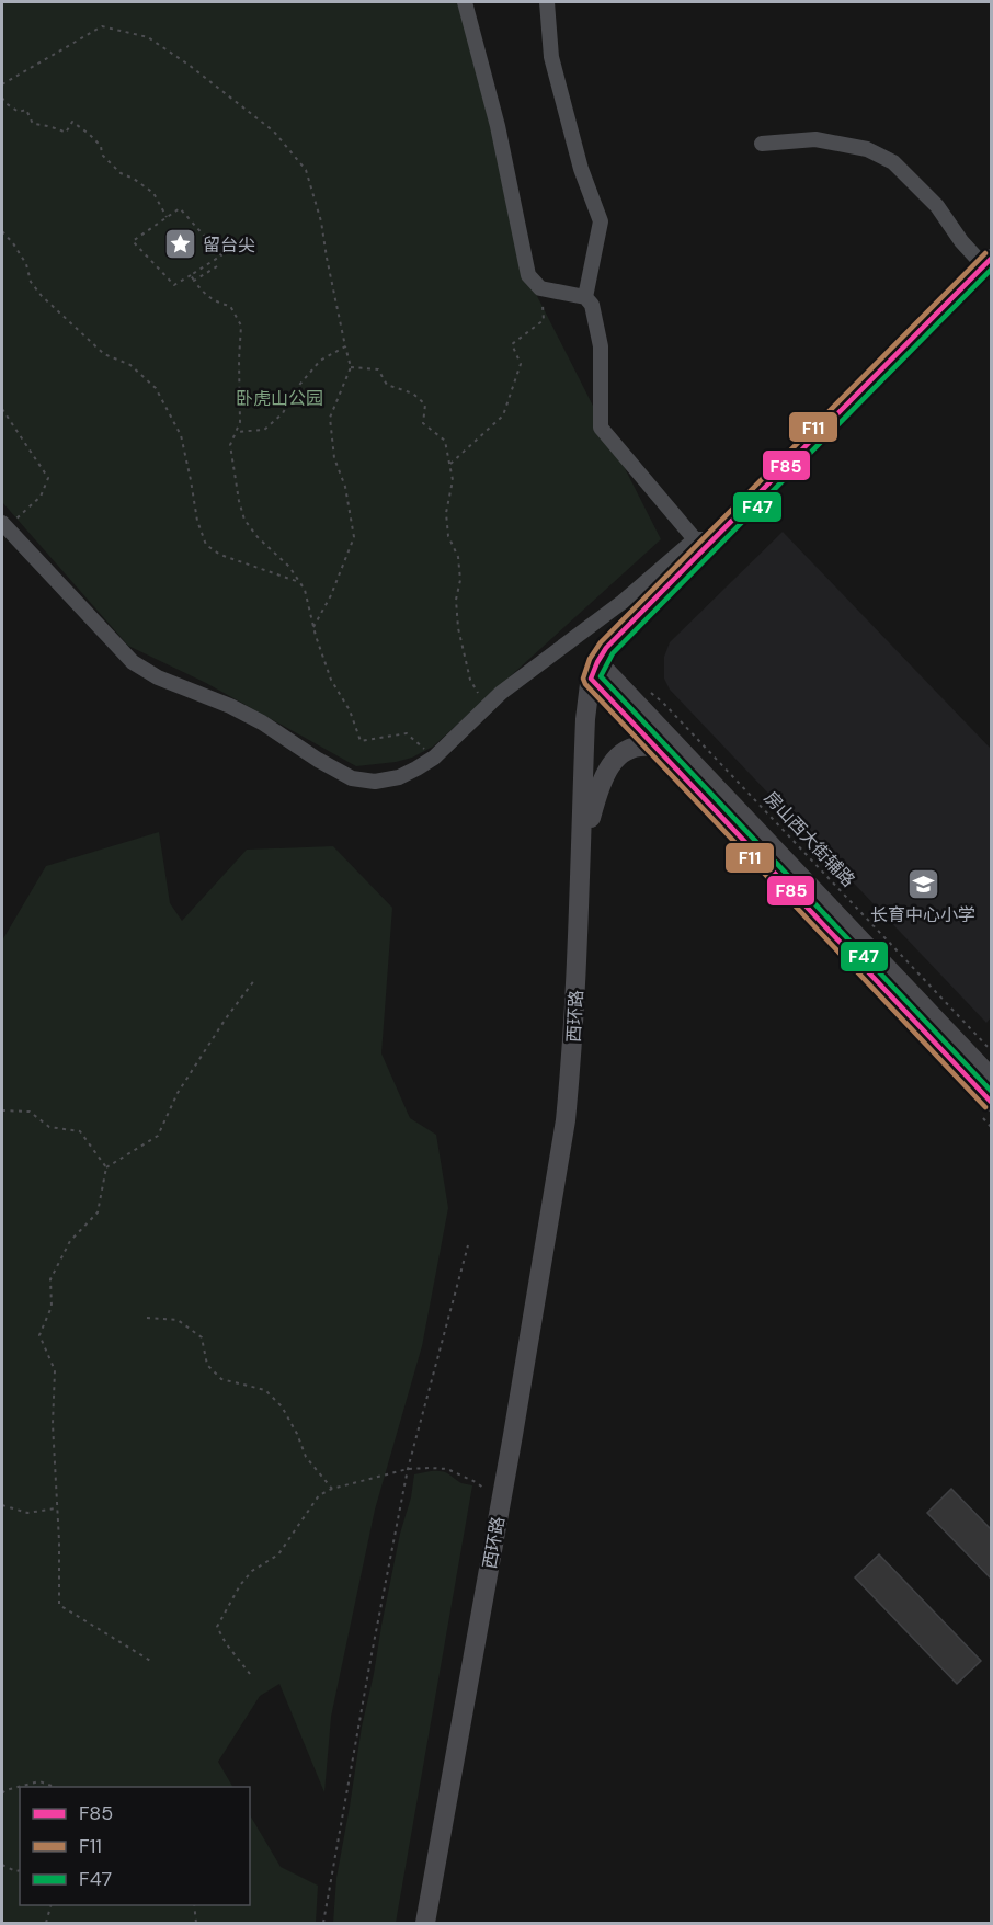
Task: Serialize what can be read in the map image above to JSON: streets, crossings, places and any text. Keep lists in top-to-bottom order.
{
  "streets": {
    "main road": ["西环路"],
    "path": ["房山西大街辅路"]
  },
  "parks": ["卧虎山公园"],
  "places": {
    "place": ["留台尖"],
    "school or university": ["长育中心小学"]
  },
  "lines": ["transit line F11", "transit line F85", "transit line F47"],
  "legend": ["F85", "F11", "F47"]
}
